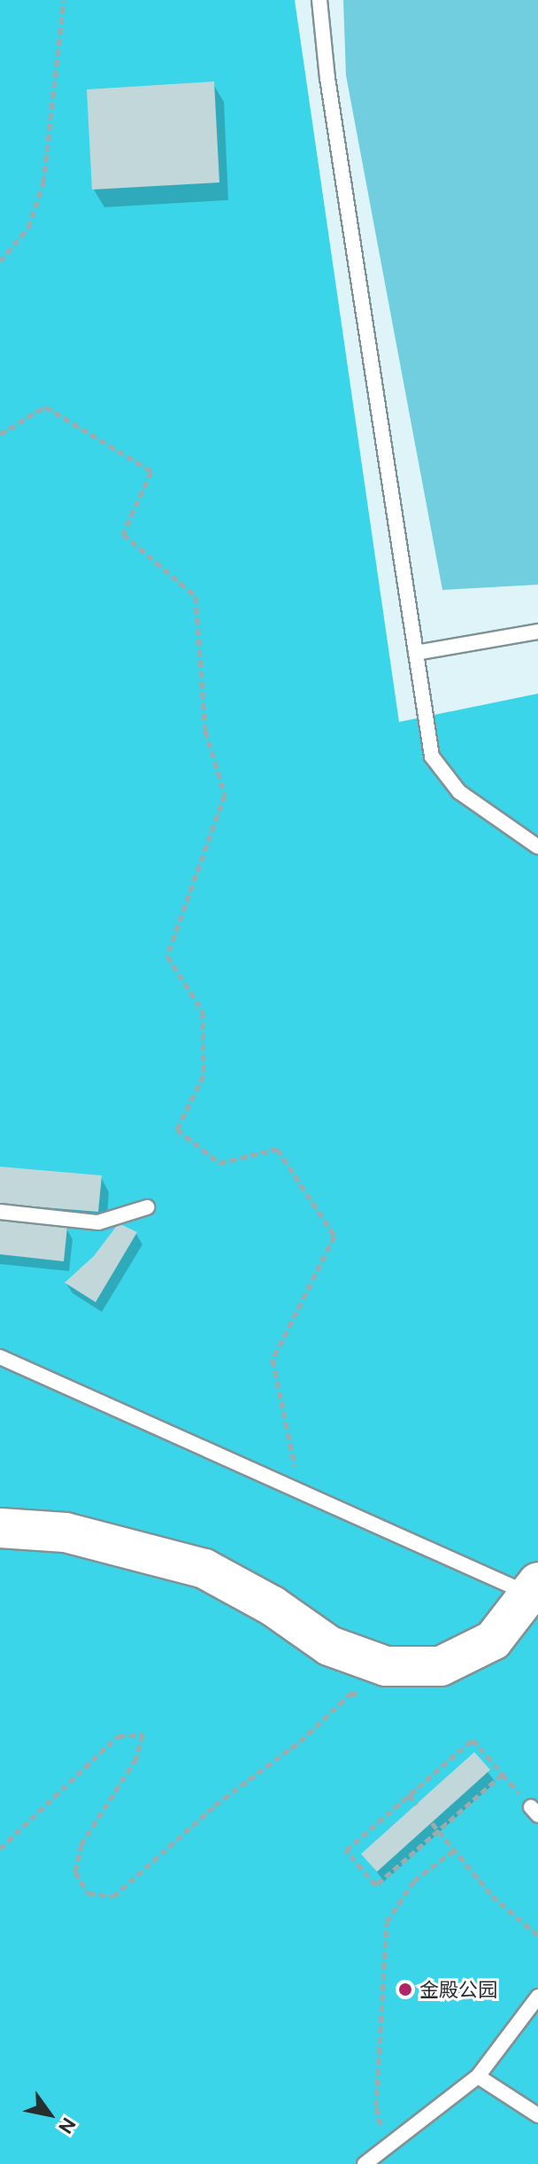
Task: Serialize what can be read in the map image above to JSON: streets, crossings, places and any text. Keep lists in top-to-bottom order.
{
  "places": ["金殿公园"],
  "north": "bottom right"
}
